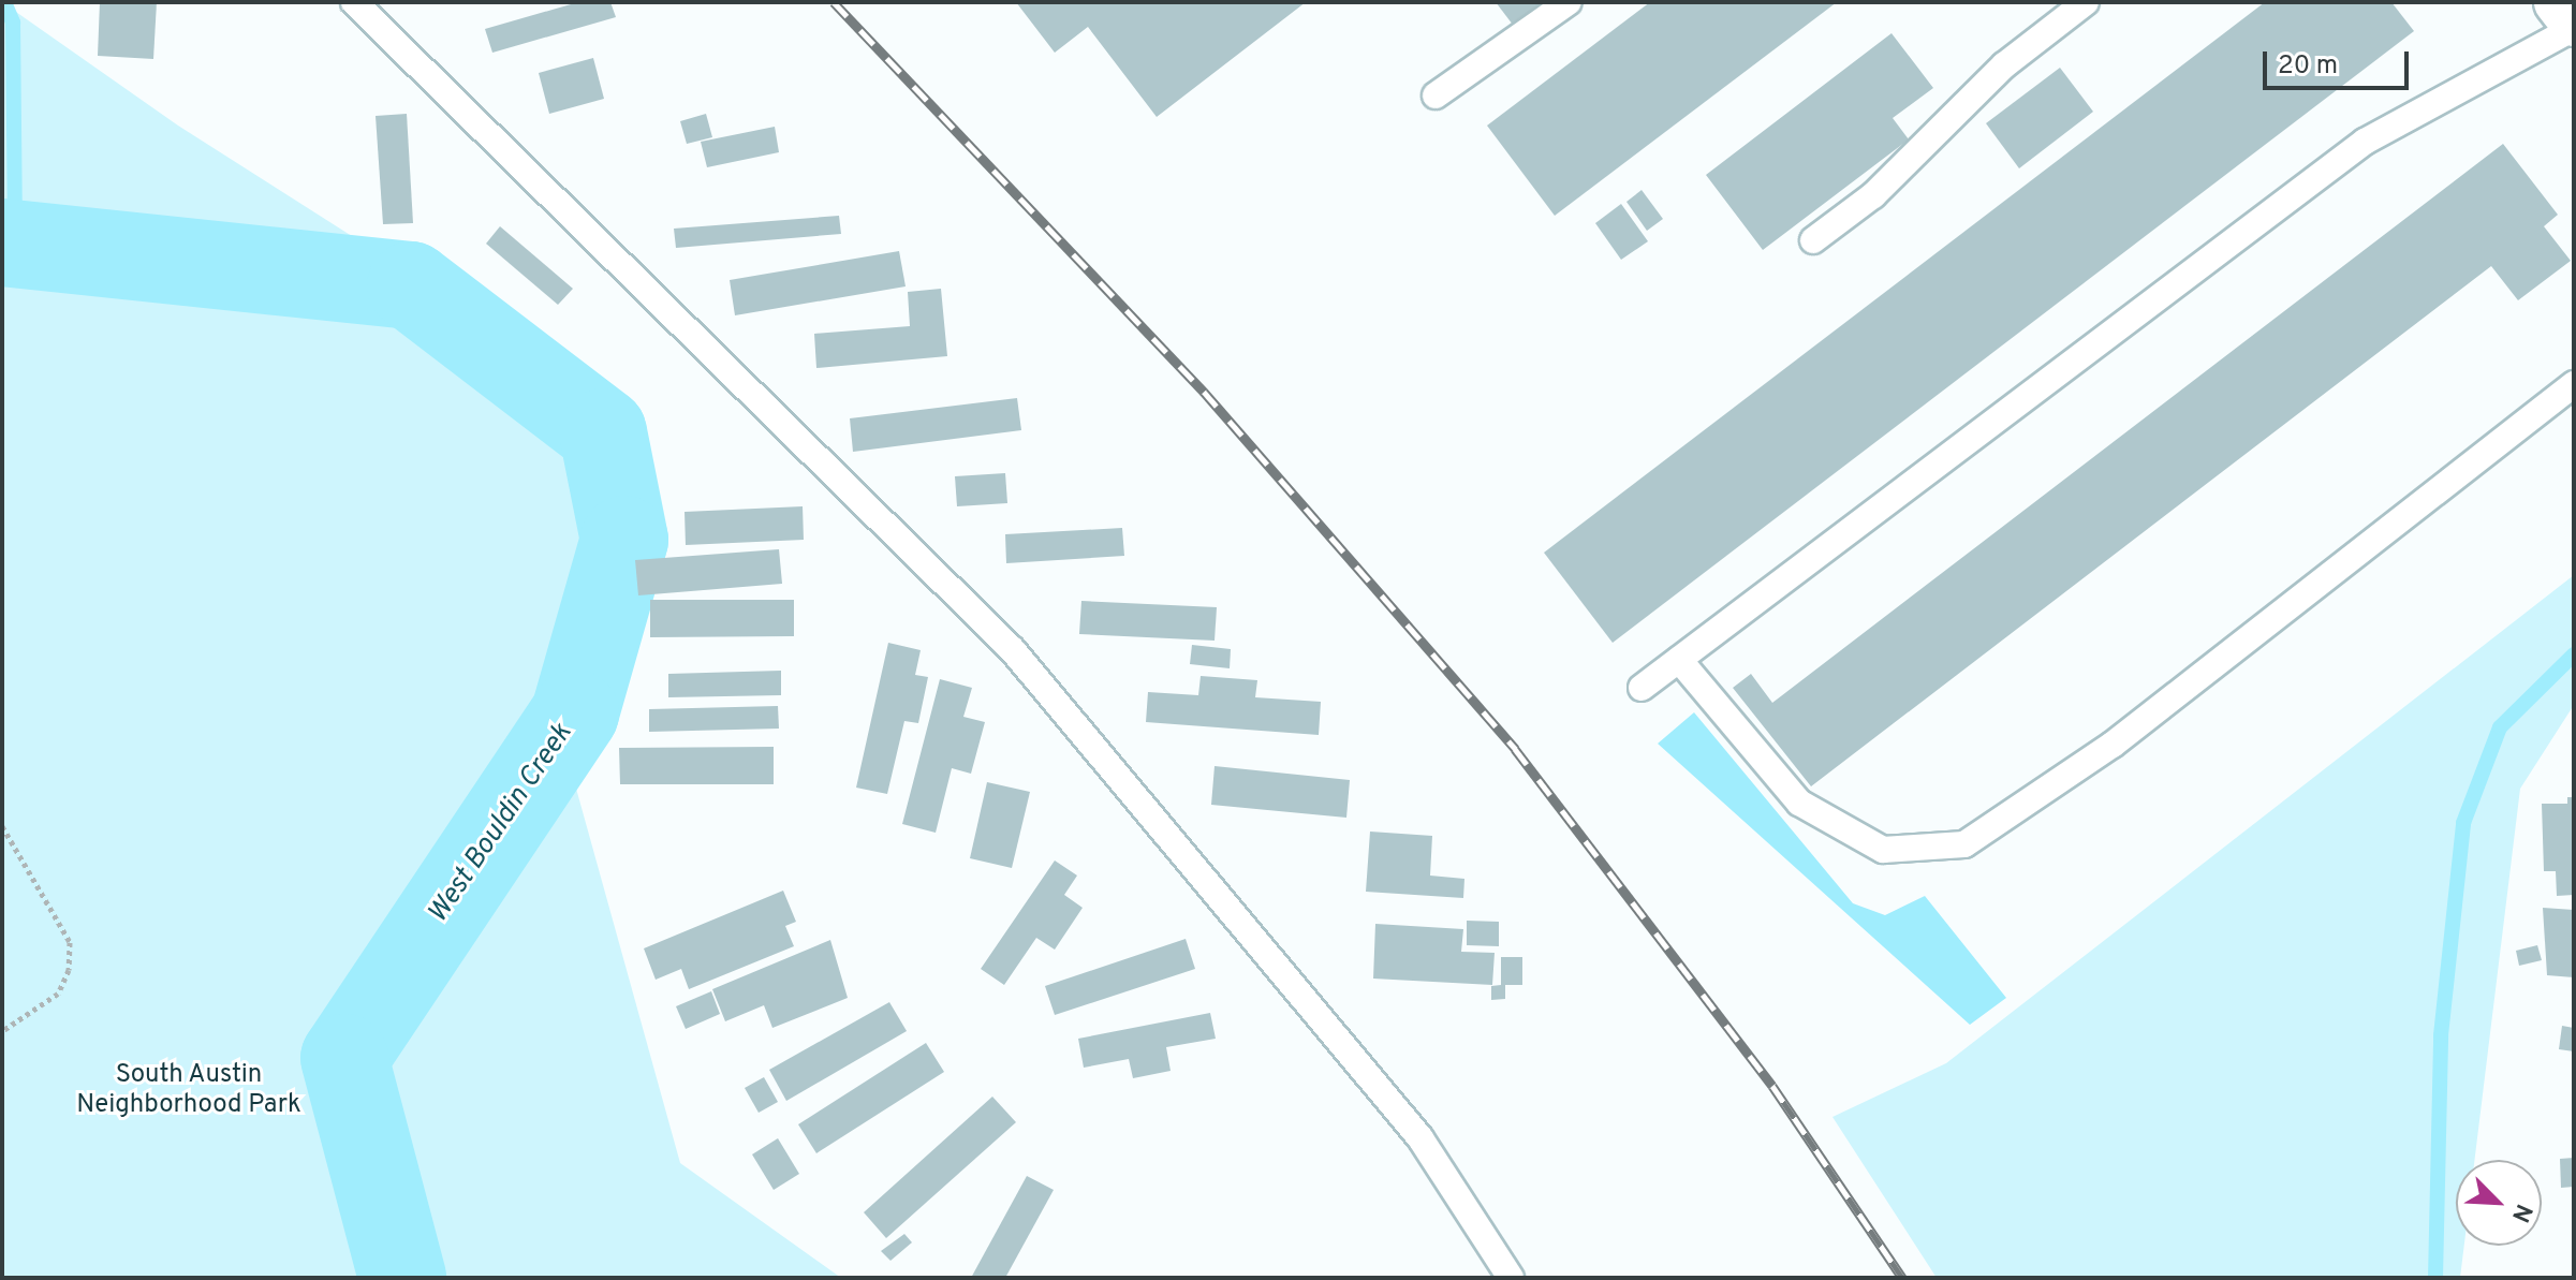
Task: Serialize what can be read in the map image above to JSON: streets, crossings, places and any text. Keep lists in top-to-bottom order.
{
  "water": ["West Bouldin Creek"],
  "parks": ["South Austin Neighborhood Park"],
  "scale_bar": "20 m",
  "north": "bottom right"
}
